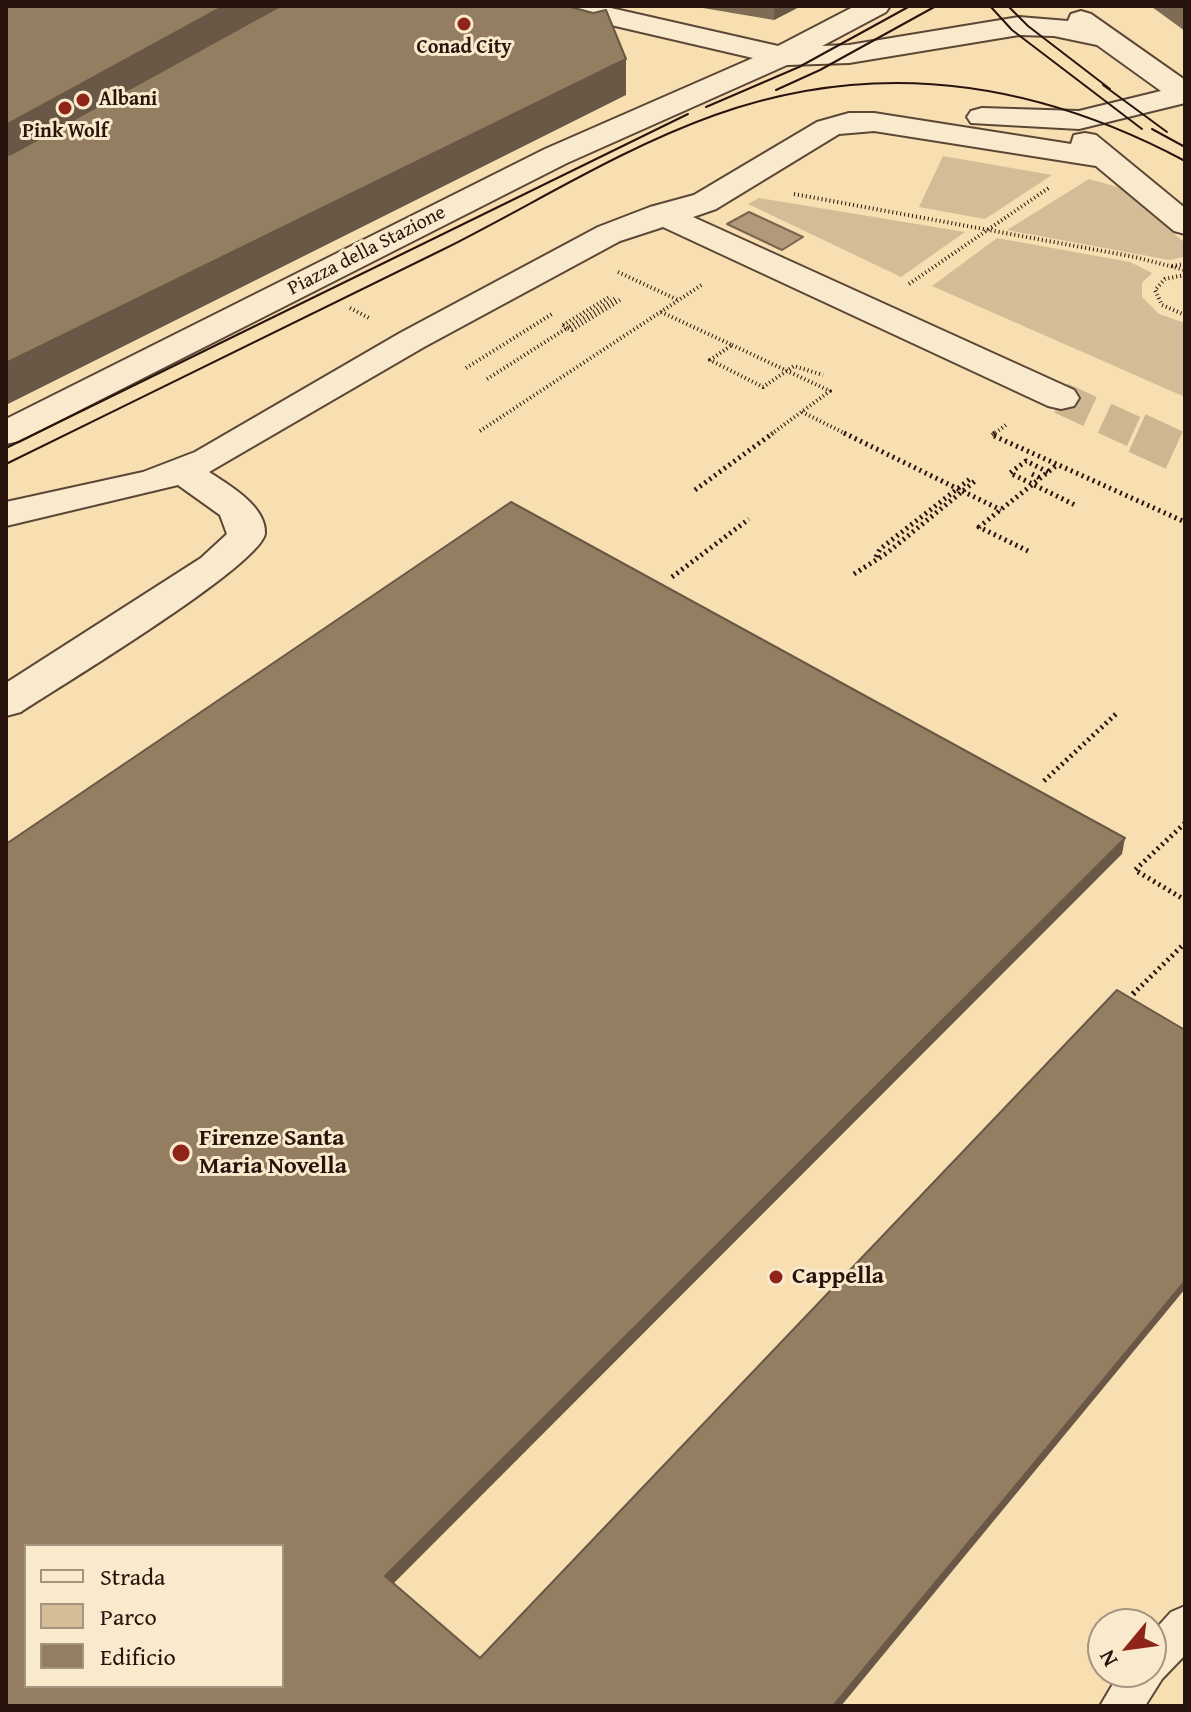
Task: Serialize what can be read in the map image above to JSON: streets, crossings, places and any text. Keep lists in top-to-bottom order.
{
  "streets": {
    "street": ["Piazza della Stazione"]
  },
  "places": [
    "Conad City",
    "Albani",
    "Pink Wolf",
    "Firenze Santa Maria Novella",
    "Cappella"
  ],
  "legend": ["Strada", "Parco", "Edificio"],
  "north": "bottom left"
}
